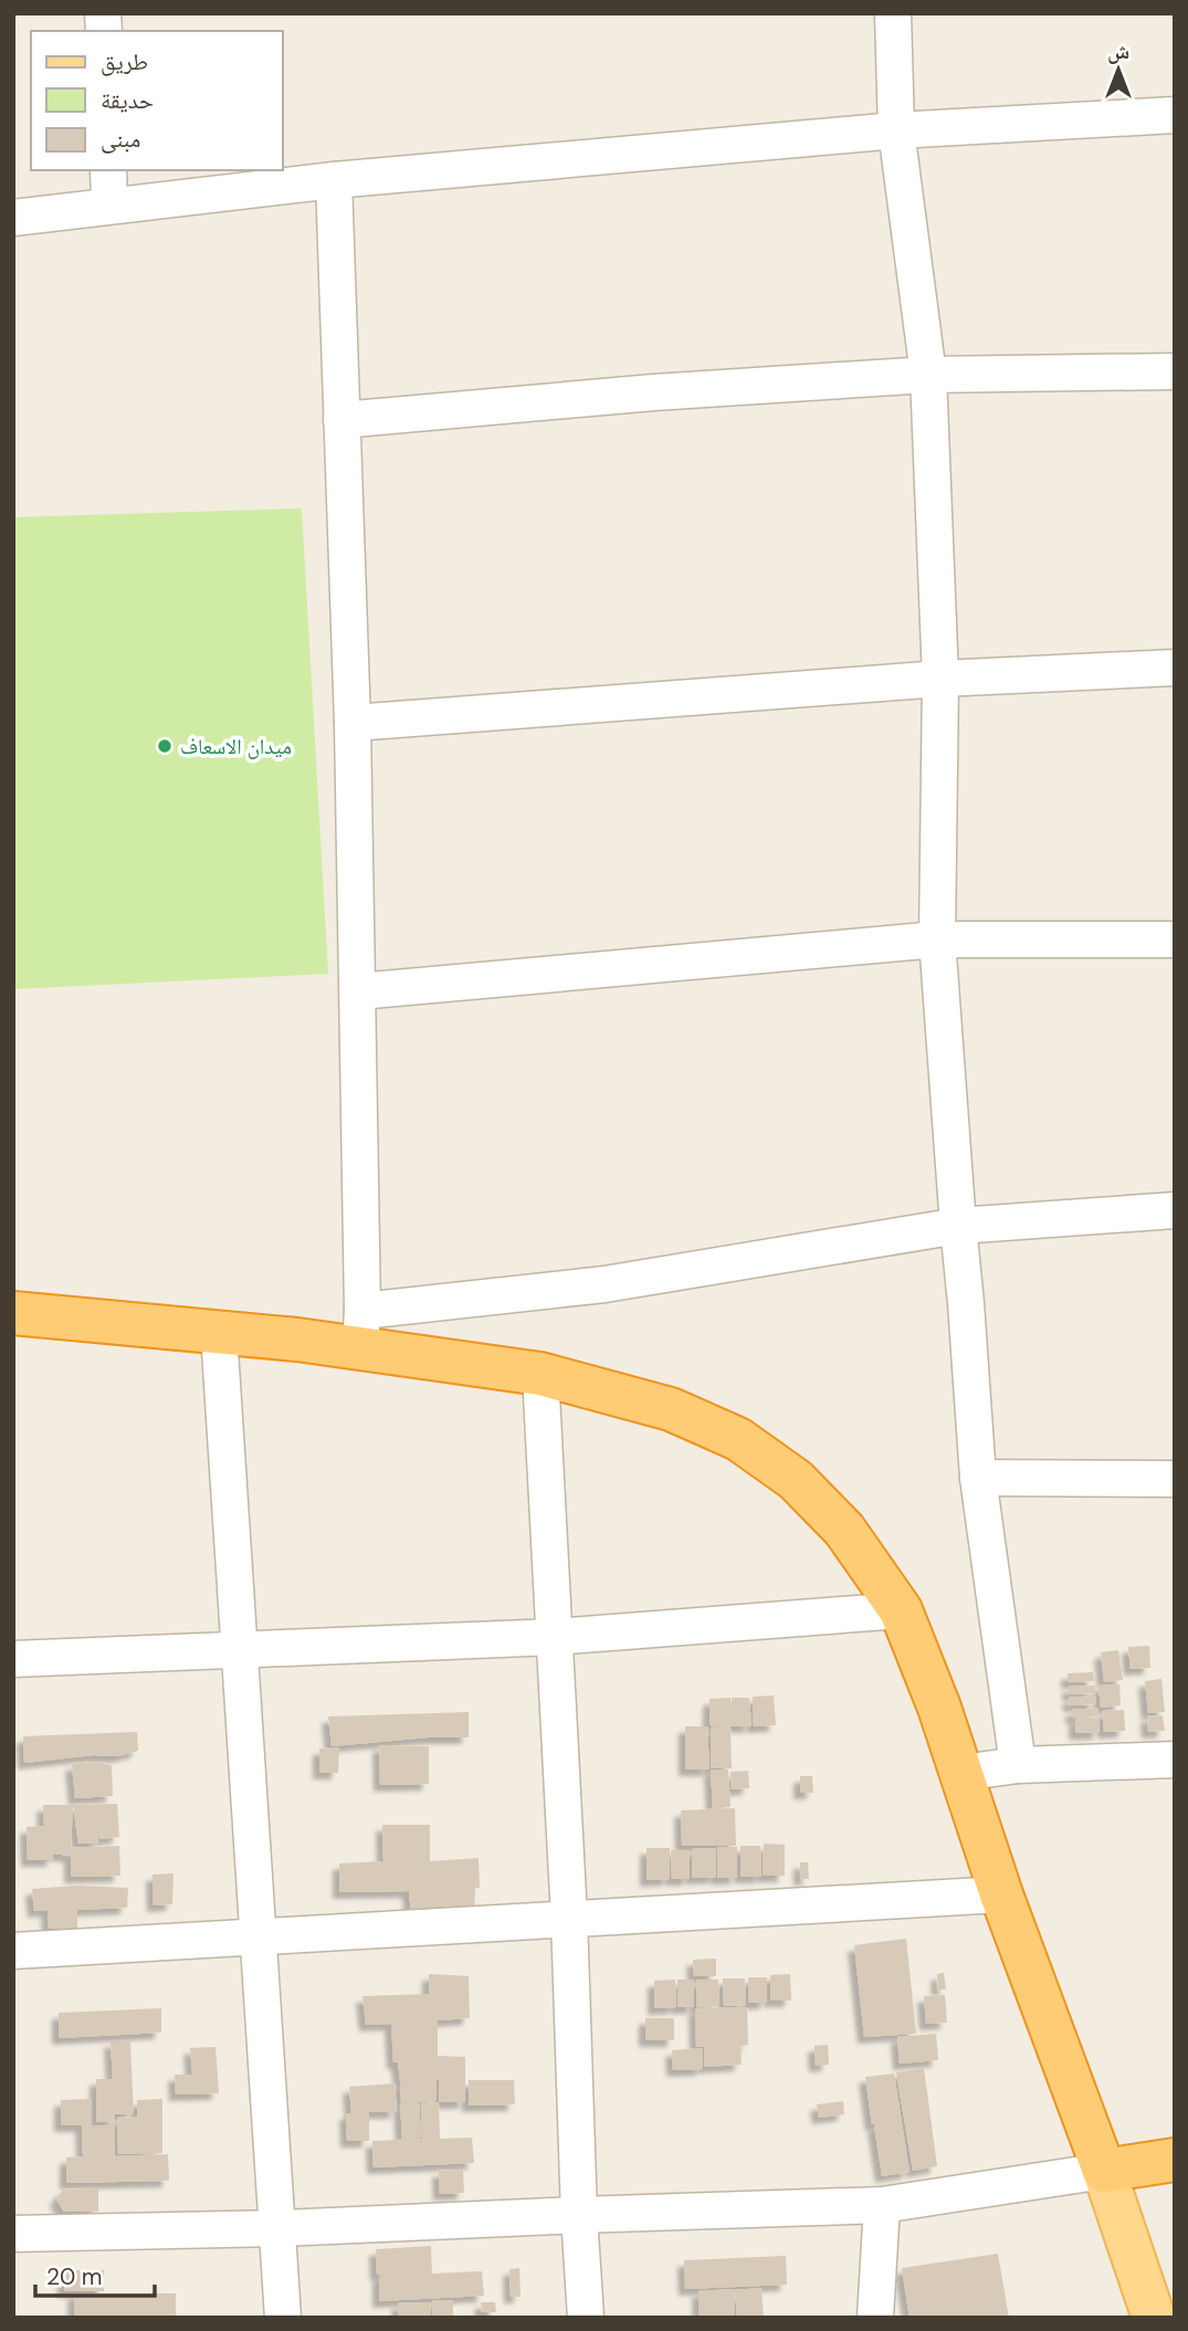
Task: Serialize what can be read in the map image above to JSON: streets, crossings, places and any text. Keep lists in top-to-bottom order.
{
  "places": ["ميدان الاسعاف"],
  "legend": ["طريق", "حديقة", "مبنى"],
  "scale_bar": "20 m",
  "north": "top"
}
